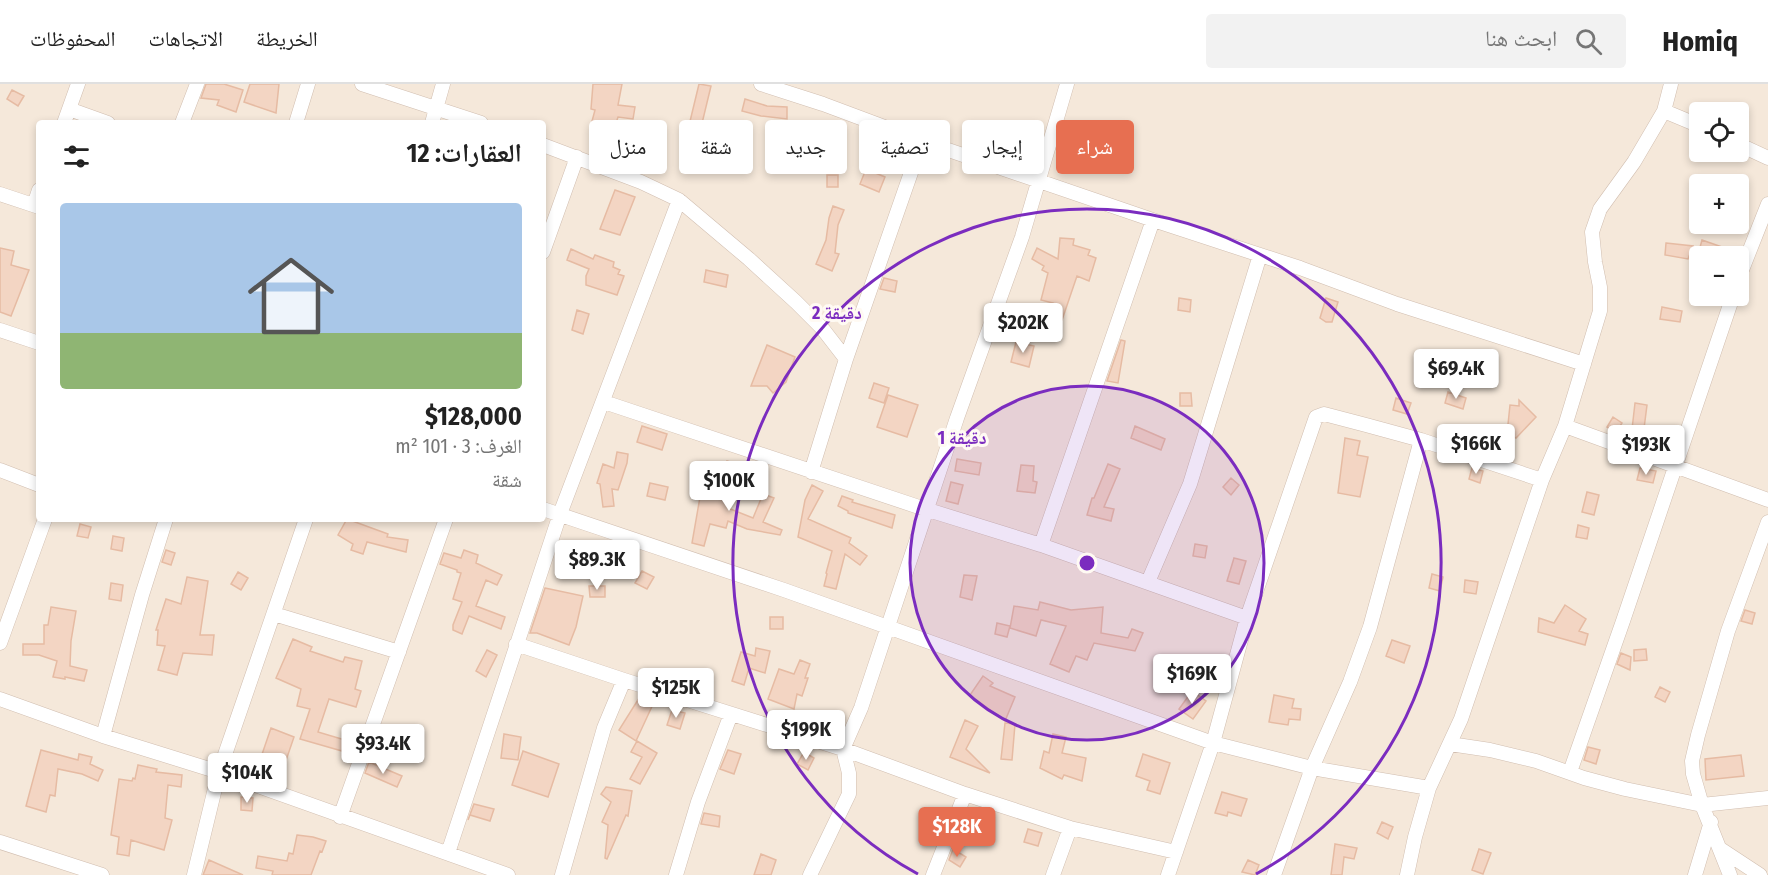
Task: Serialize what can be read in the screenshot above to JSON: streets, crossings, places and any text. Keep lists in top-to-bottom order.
{
  "page": {
    "header": "Homiq",
    "search": "ابحث هنا",
    "nav": ["الخريطة", "الاتجاهات", "المحفوظات"],
    "map_buttons": ["+", "−"],
    "chip": [
      "شراء",
      "إيجار",
      "تصفية",
      "جديد",
      "شقة",
      "منزل"
    ],
    "heading": "العقارات: 12",
    "list": [
      {
        "name": "$128,000",
        "note": "الغرف: 3 · 101 m² · شقة"
      }
    ],
    "price": [
      "$202K",
      "$69.4K",
      "$166K",
      "$193K",
      "$100K",
      "$89.3K",
      "$169K",
      "$125K",
      "$199K",
      "$93.4K",
      "$104K",
      "$128K"
    ]
  },
  "rings": ["2 دقيقة", "1 دقيقة"]
}
